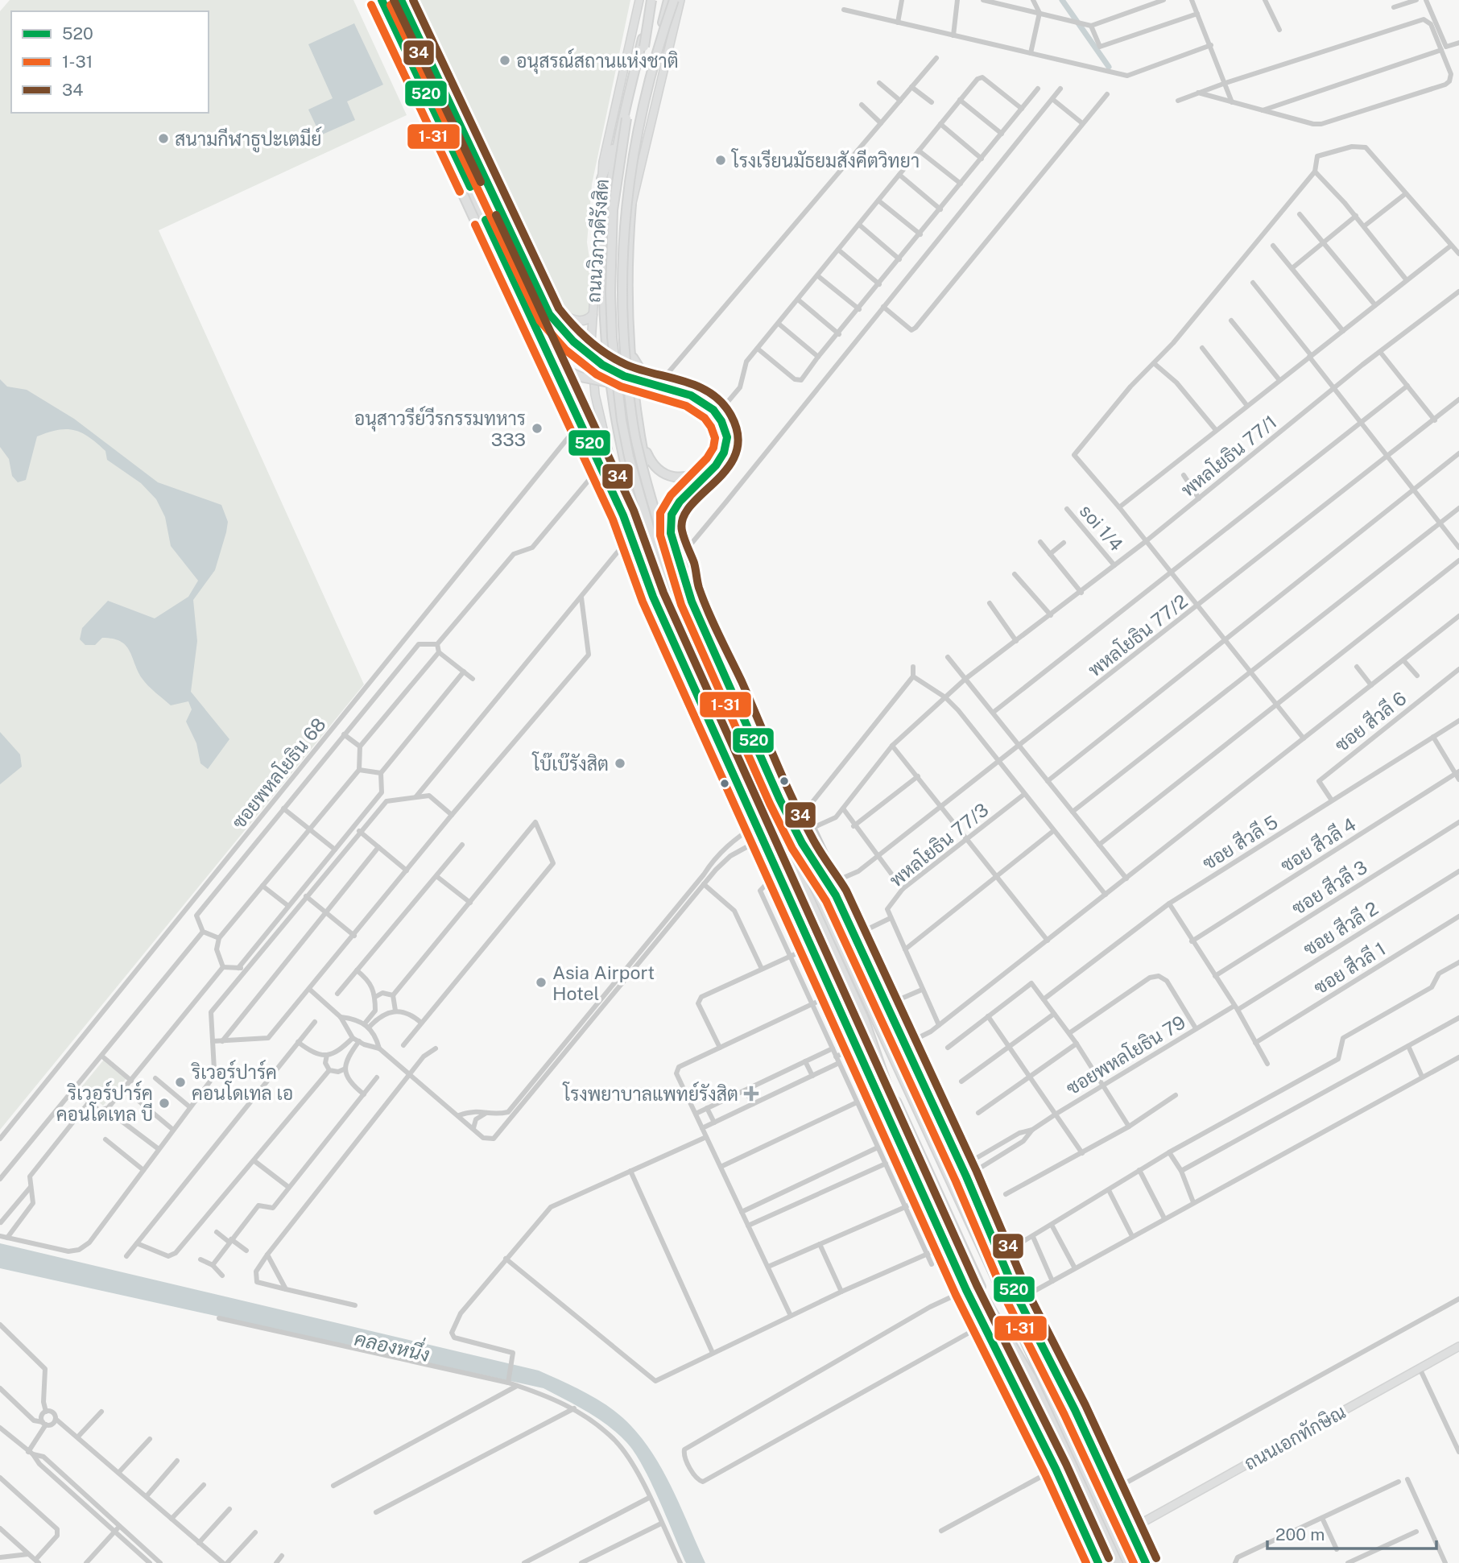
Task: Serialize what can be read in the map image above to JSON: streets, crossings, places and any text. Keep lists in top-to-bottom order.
{
  "streets": {
    "highway": ["ถนนวิภาวดีรังสิต"],
    "main road": ["ถนนเอกทักษิณ"],
    "street": [
      "พหลโยธิน 77/1",
      "soi 1/4",
      "พหลโยธิน 77/2",
      "ซอย สีวลี 6",
      "ซอยพหลโยธิน 68",
      "ซอย สีวลี 5",
      "พหลโยธิน 77/3",
      "ซอย สีวลี 4",
      "ซอย สีวลี 3",
      "ซอย สีวลี 2",
      "ซอย สีวลี 1",
      "ซอยพหลโยธิน 79"
    ]
  },
  "crossings": [
    ["พหลโยธิน 77/1", "soi 1/4"],
    ["ซอย สีวลี 6", "ซอย สีวลี 5"],
    ["ซอย สีวลี 2", "ซอยพหลโยธิน 79"]
  ],
  "water": ["คลองหนึ่ง"],
  "places": {
    "other": [
      "อนุสรณ์สถานแห่งชาติ",
      "สนามกีฬาธูปะเตมีย์",
      "โรงเรียนมัธยมสังคีตวิทยา",
      "อนุสาวรีย์วีรกรรมทหาร 333",
      "โบ๊เบ๊รังสิต",
      "Asia Airport Hotel",
      "ริเวอร์ปาร์ค คอนโดเทล เอ",
      "ริเวอร์ปาร์ค คอนโดเทล บี"
    ],
    "health": ["โรงพยาบาลแพทย์รังสิต"]
  },
  "lines": ["transit line 520", "transit line 34", "transit line 1-31"],
  "legend": ["520", "1-31", "34"],
  "scale_bar": "200 m"
}
